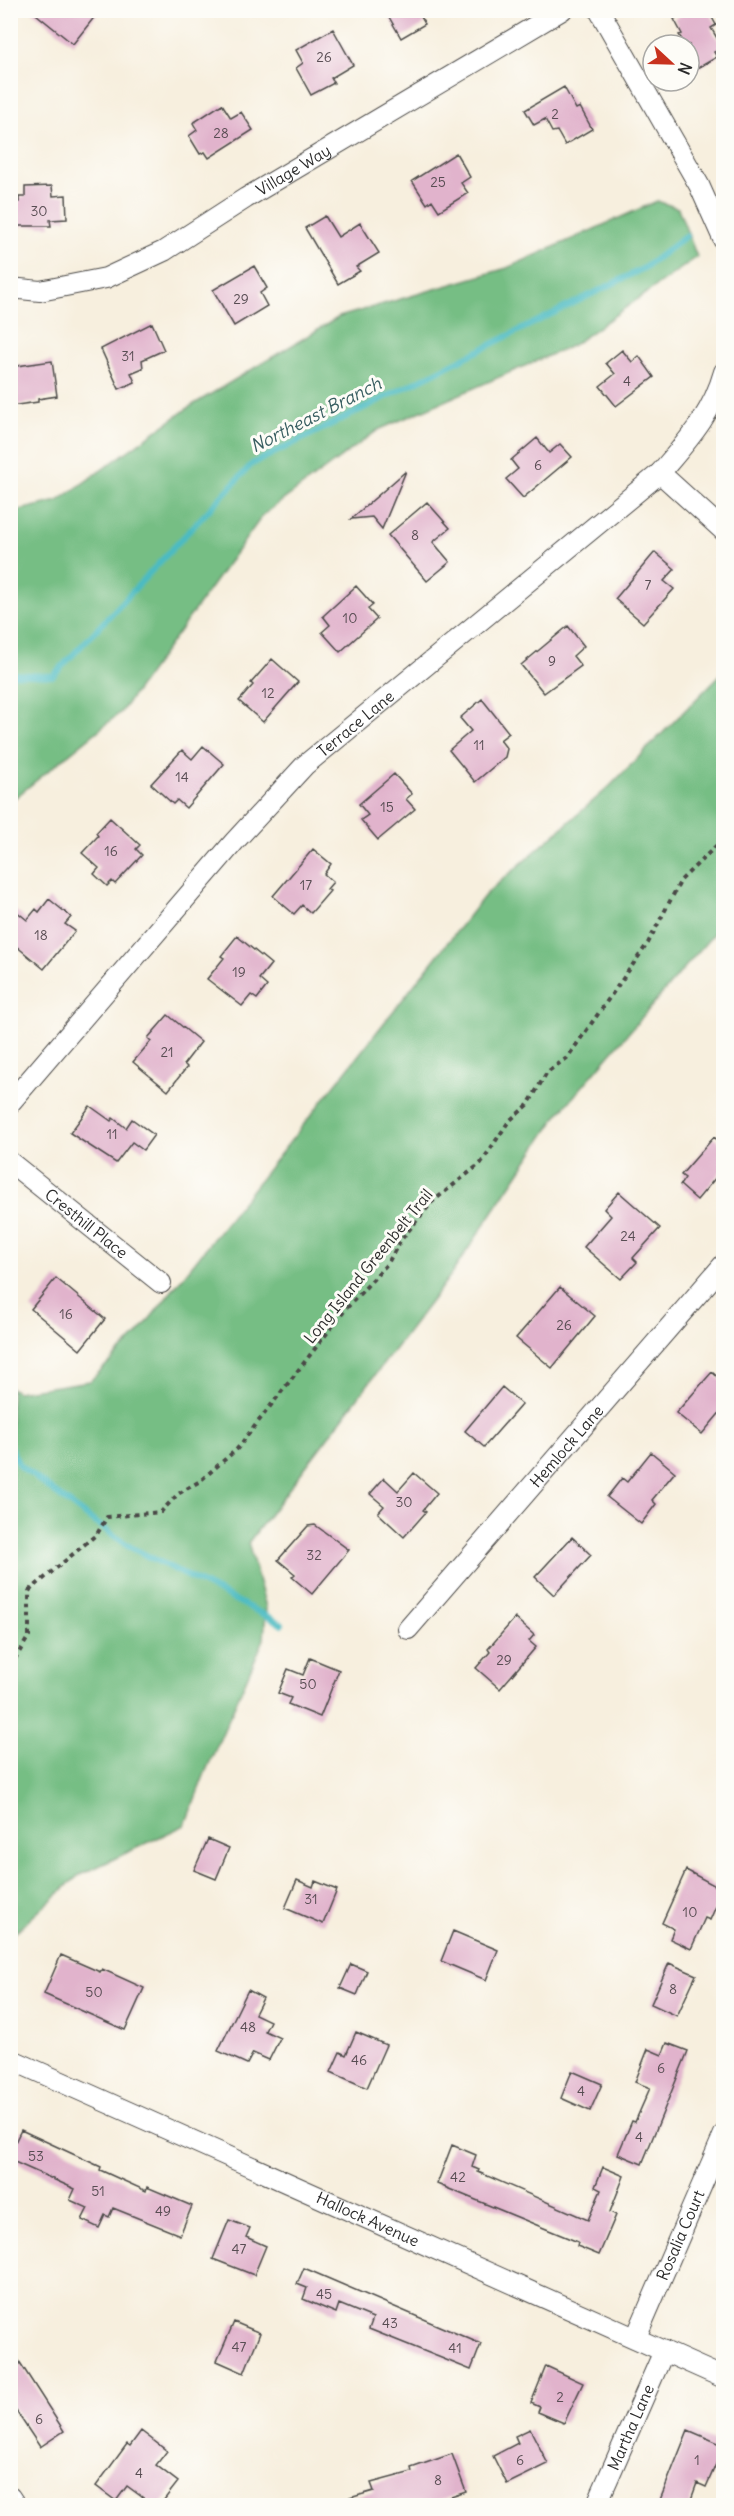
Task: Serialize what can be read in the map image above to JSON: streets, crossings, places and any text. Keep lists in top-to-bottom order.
{
  "streets": {
    "street": [
      "Village Way",
      "Terrace Lane",
      "Cresthill Place",
      "Hemlock Lane",
      "Hallock Avenue",
      "Rosalia Court",
      "Martha Lane"
    ],
    "path": ["Long Island Greenbelt Trail"]
  },
  "crossings": [
    ["Hallock Avenue", "Rosalia Court"],
    ["Hallock Avenue", "Martha Lane"]
  ],
  "water": ["Northeast Branch"],
  "house_numbers": [
    "26",
    "2",
    "28",
    "25",
    "30",
    "29",
    "31",
    "4",
    "6",
    "8",
    "7",
    "10",
    "9",
    "12",
    "11",
    "14",
    "15",
    "16",
    "17",
    "18",
    "19",
    "21",
    "11",
    "24",
    "16",
    "26",
    "30",
    "32",
    "29",
    "50",
    "31",
    "10",
    "8",
    "50",
    "48",
    "46",
    "6",
    "4",
    "4",
    "53",
    "42",
    "51",
    "49",
    "47",
    "45",
    "43",
    "47",
    "41",
    "2",
    "6",
    "6",
    "1",
    "4",
    "8"
  ],
  "north": "right"
}
